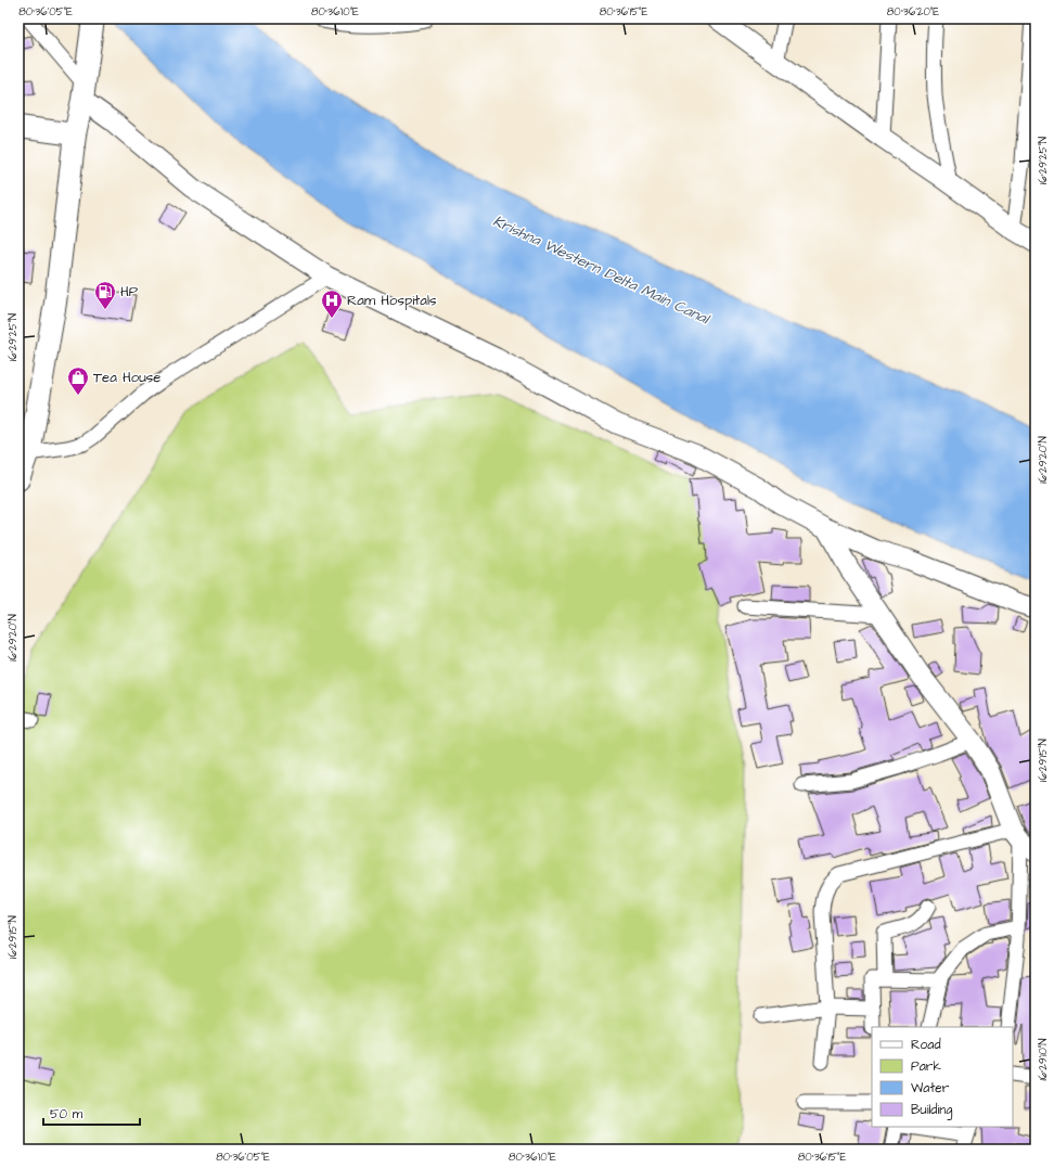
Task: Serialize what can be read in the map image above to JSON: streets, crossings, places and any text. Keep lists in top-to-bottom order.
{
  "water": ["Krishna Western Delta Main Canal"],
  "places": {
    "fuel station": ["HP"],
    "hospital": ["Ram Hospitals"],
    "shop": ["Tea House"]
  },
  "legend": [
    "Road",
    "Park",
    "Water",
    "Building"
  ],
  "scale_bar": "50 m",
  "coordinates": [
    "80°36'05\"E",
    "80°36'10\"E",
    "80°36'15\"E",
    "80°36'20\"E",
    "16°29'25\"N",
    "16°29'20\"N",
    "16°29'15\"N",
    "16°29'10\"N"
  ]
}
